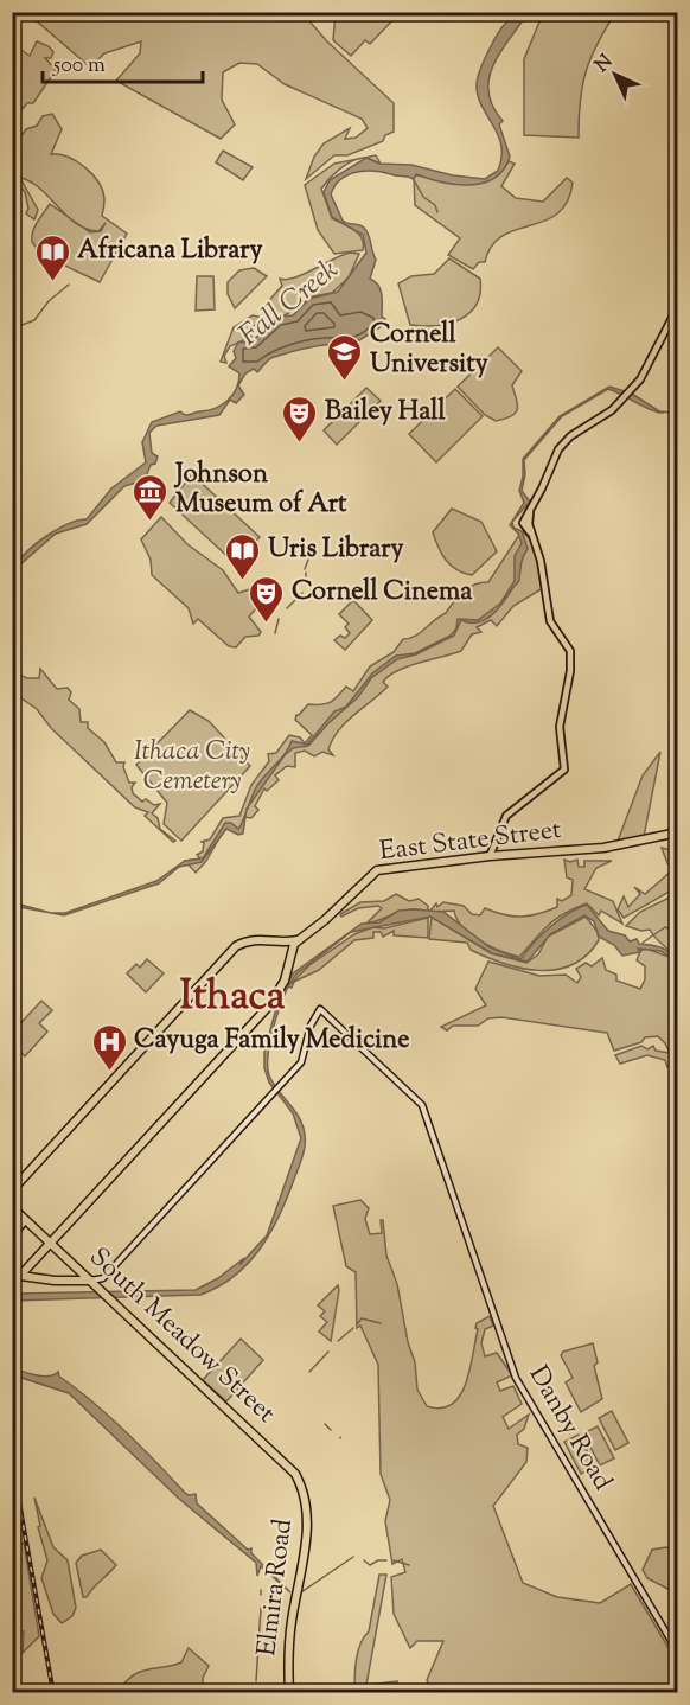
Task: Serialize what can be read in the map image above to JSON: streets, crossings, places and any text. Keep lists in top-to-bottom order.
{
  "streets": {
    "highway": ["East State Street", "South Meadow Street", "Elmira Road"],
    "main road": ["Danby Road"]
  },
  "crossings": [
    ["South Meadow Street", "Elmira Road"]
  ],
  "districts": ["Ithaca"],
  "water": ["Fall Creek"],
  "parks": ["Ithaca City Cemetery"],
  "places": {
    "library": ["Africana Library", "Uris Library"],
    "school or university": ["Cornell University"],
    "theatre": ["Bailey Hall", "Cornell Cinema"],
    "museum": ["Johnson Museum of Art"],
    "hospital": ["Cayuga Family Medicine"]
  },
  "scale_bar": "500 m",
  "north": "top left"
}
